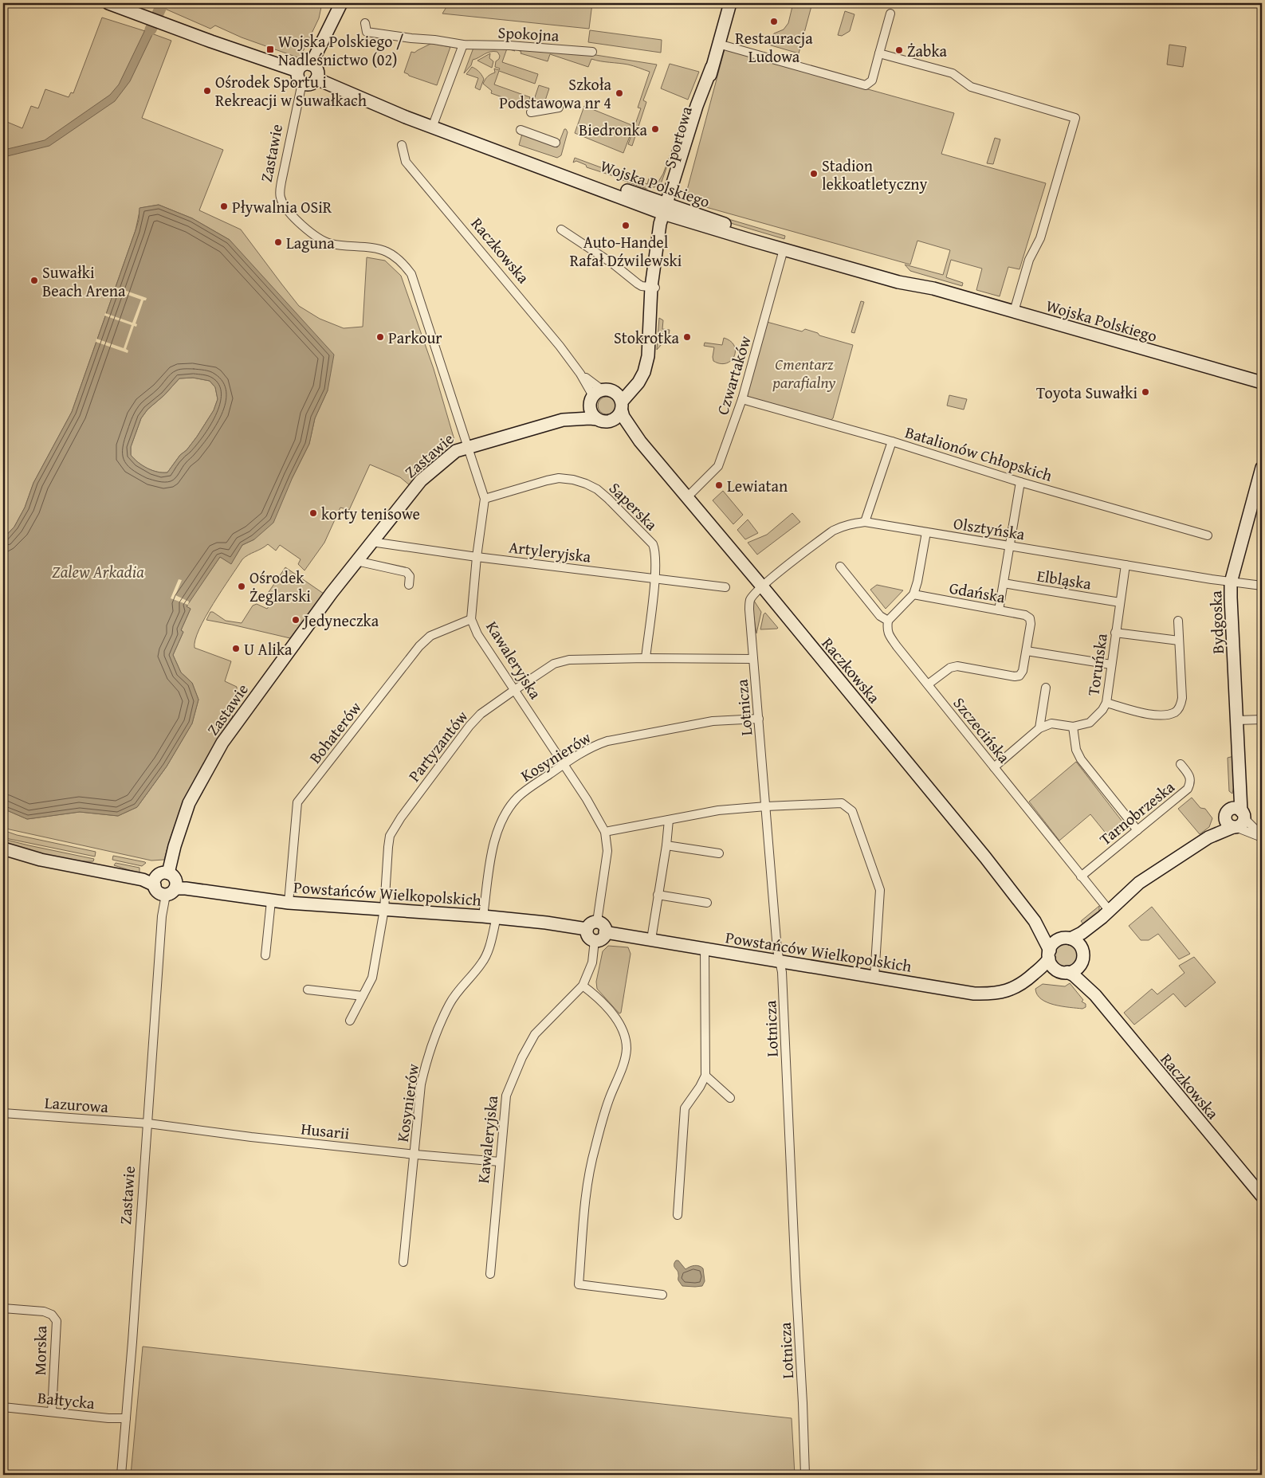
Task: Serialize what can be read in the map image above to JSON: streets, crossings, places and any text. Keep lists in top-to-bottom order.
{
  "streets": {
    "street": [
      "Spokojna",
      "Sportowa",
      "Zastawie",
      "Wojska Polskiego",
      "Raczkowska",
      "Czwartaków",
      "Batalionów Chłopskich",
      "Saperska",
      "Olsztyńska",
      "Artyleryjska",
      "Elbląska",
      "Gdańska",
      "Bydgoska",
      "Kawaleryjska",
      "Toruńska",
      "Lotnicza",
      "Szczecińska",
      "Bohaterów",
      "Partyzantów",
      "Kosynierów",
      "Tarnobrzeska",
      "Powstańców Wielkopolskich",
      "Lazurowa",
      "Husarii",
      "Morska",
      "Bałtycka"
    ]
  },
  "crossings": [
    ["Sportowa", "Wojska Polskiego"],
    ["Sportowa", "Raczkowska"],
    ["Zastawie", "Artyleryjska"],
    ["Zastawie", "Kawaleryjska"],
    ["Zastawie", "Powstańców Wielkopolskich"],
    ["Zastawie", "Lazurowa"],
    ["Zastawie", "Husarii"],
    ["Zastawie", "Bałtycka"],
    ["Wojska Polskiego", "Czwartaków"],
    ["Raczkowska", "Czwartaków"],
    ["Raczkowska", "Olsztyńska"],
    ["Raczkowska", "Bydgoska"],
    ["Raczkowska", "Lotnicza"],
    ["Raczkowska", "Powstańców Wielkopolskich"],
    ["Czwartaków", "Batalionów Chłopskich"],
    ["Saperska", "Artyleryjska"],
    ["Saperska", "Kawaleryjska"],
    ["Saperska", "Partyzantów"],
    ["Olsztyńska", "Bydgoska"],
    ["Olsztyńska", "Toruńska"],
    ["Olsztyńska", "Lotnicza"],
    ["Artyleryjska", "Kawaleryjska"],
    ["Elbląska", "Toruńska"],
    ["Bydgoska", "Szczecińska"],
    ["Bydgoska", "Powstańców Wielkopolskich"],
    ["Kawaleryjska", "Bohaterów"],
    ["Kawaleryjska", "Partyzantów"],
    ["Kawaleryjska", "Kosynierów"],
    ["Kawaleryjska", "Powstańców Wielkopolskich"],
    ["Kawaleryjska", "Husarii"],
    ["Toruńska", "Szczecińska"],
    ["Lotnicza", "Partyzantów"],
    ["Lotnicza", "Kosynierów"],
    ["Lotnicza", "Powstańców Wielkopolskich"],
    ["Szczecińska", "Tarnobrzeska"],
    ["Bohaterów", "Powstańców Wielkopolskich"],
    ["Partyzantów", "Powstańców Wielkopolskich"],
    ["Kosynierów", "Powstańców Wielkopolskich"],
    ["Kosynierów", "Husarii"],
    ["Lazurowa", "Husarii"],
    ["Morska", "Bałtycka"]
  ],
  "water": ["Zalew Arkadia"],
  "parks": ["Cmentarz parafialny"],
  "places": {
    "other": [
      "Restauracja Ludowa",
      "Żabka",
      "Ośrodek Sportu i Rekreacji w Suwałkach",
      "Szkoła Podstawowa nr 4",
      "Biedronka",
      "Stadion lekkoatletyczny",
      "Pływalnia OSiR",
      "Auto-Handel Rafał Dźwilewski",
      "Laguna",
      "Suwałki Beach Arena",
      "Parkour",
      "Stokrotka",
      "Toyota Suwałki",
      "Lewiatan",
      "korty tenisowe",
      "Ośrodek Żeglarski",
      "Jedyneczka",
      "U Alika"
    ],
    "transit": ["Wojska Polskiego / Nadleśnictwo (02)"]
  }
}
